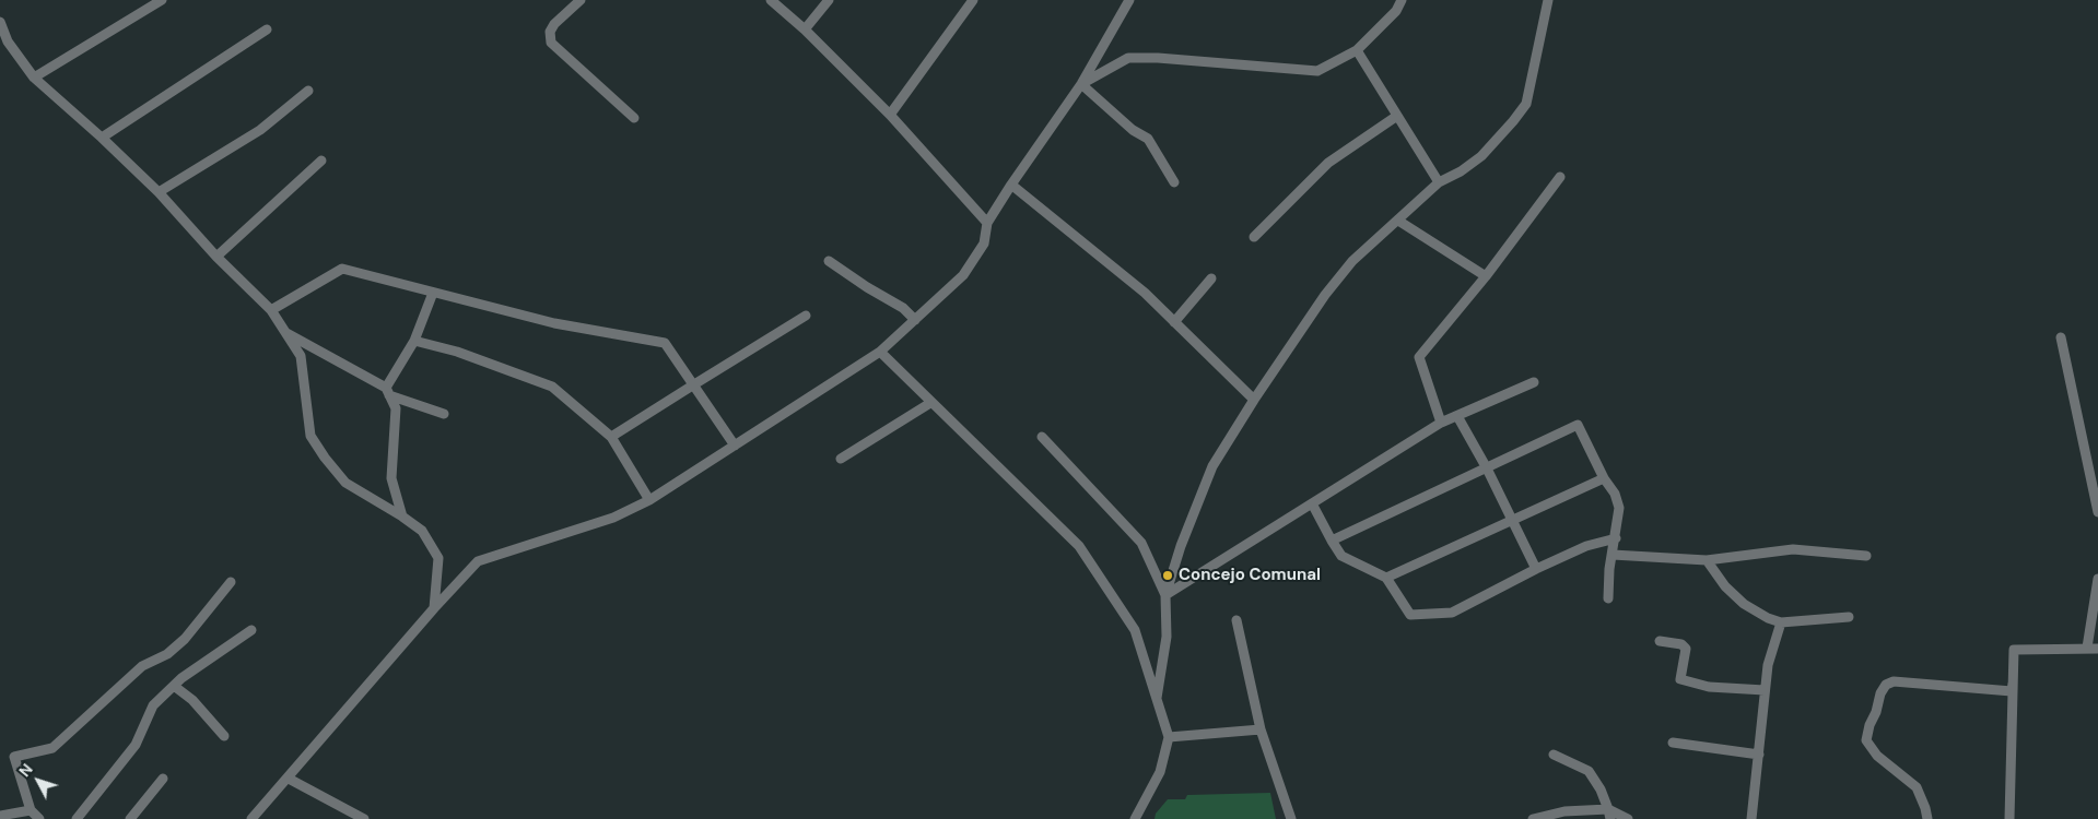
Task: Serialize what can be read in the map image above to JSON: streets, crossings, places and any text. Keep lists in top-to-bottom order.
{
  "places": ["Concejo Comunal"],
  "north": "top left"
}
